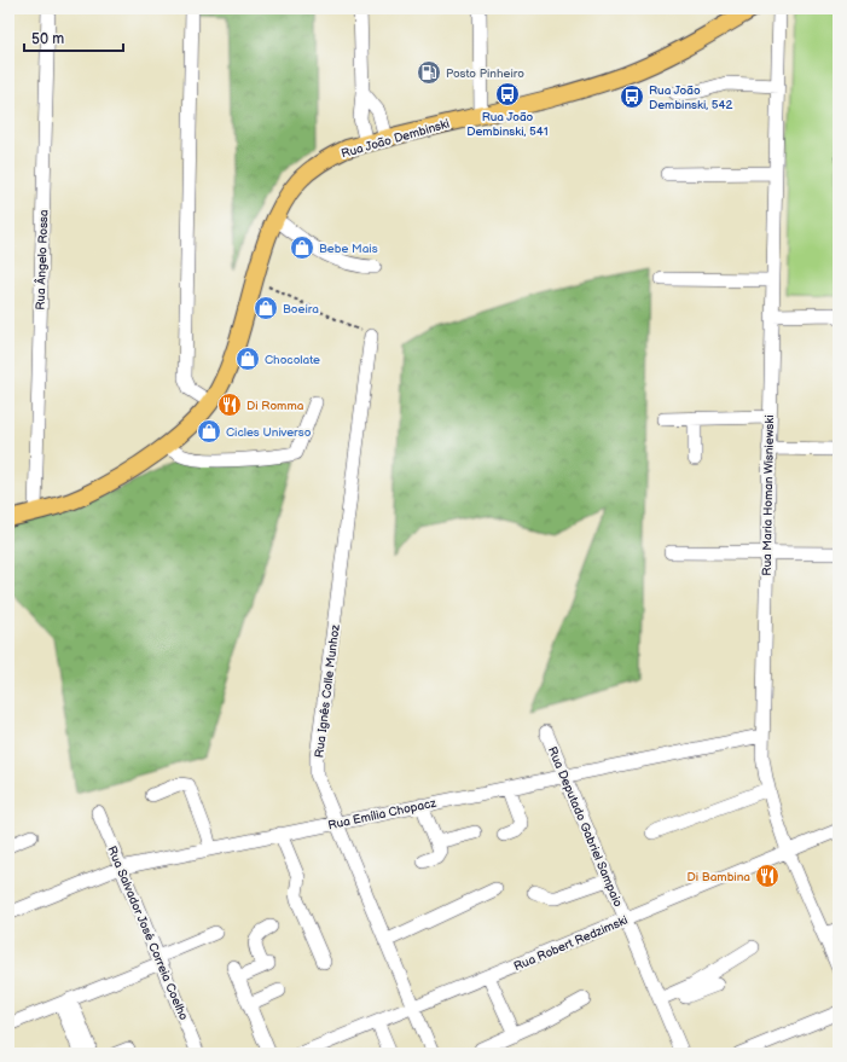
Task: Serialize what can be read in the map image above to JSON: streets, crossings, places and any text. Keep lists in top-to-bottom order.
{
  "streets": {
    "main road": ["Rua João Dembinski"],
    "street": [
      "Rua Ângelo Rossa",
      "Rua Maria Homan Wisniewski",
      "Rua Ignês Colle Munhoz",
      "Rua Emília Chopacz",
      "Rua Deputado Gabriel Sampaio",
      "Rua Salvador José Correia Coelho",
      "Rua Robert Redzimski"
    ]
  },
  "crossings": [
    ["Rua João Dembinski", "Rua Ângelo Rossa"],
    ["Rua Maria Homan Wisniewski", "Rua Emília Chopacz"],
    ["Rua Maria Homan Wisniewski", "Rua Robert Redzimski"],
    ["Rua Ignês Colle Munhoz", "Rua Emília Chopacz"],
    ["Rua Ignês Colle Munhoz", "Rua Robert Redzimski"],
    ["Rua Emília Chopacz", "Rua Deputado Gabriel Sampaio"],
    ["Rua Emília Chopacz", "Rua Salvador José Correia Coelho"],
    ["Rua Deputado Gabriel Sampaio", "Rua Robert Redzimski"]
  ],
  "places": {
    "fuel station": ["Posto Pinheiro"],
    "bus stop": ["Rua João Dembinski, 541", "Rua João Dembinski, 542"],
    "shop": [
      "Bebe Mais",
      "Boeira",
      "Chocolate",
      "Cicles Universo"
    ],
    "restaurant": ["Di Romma", "Di Bambina"]
  },
  "scale_bar": "50 m"
}
